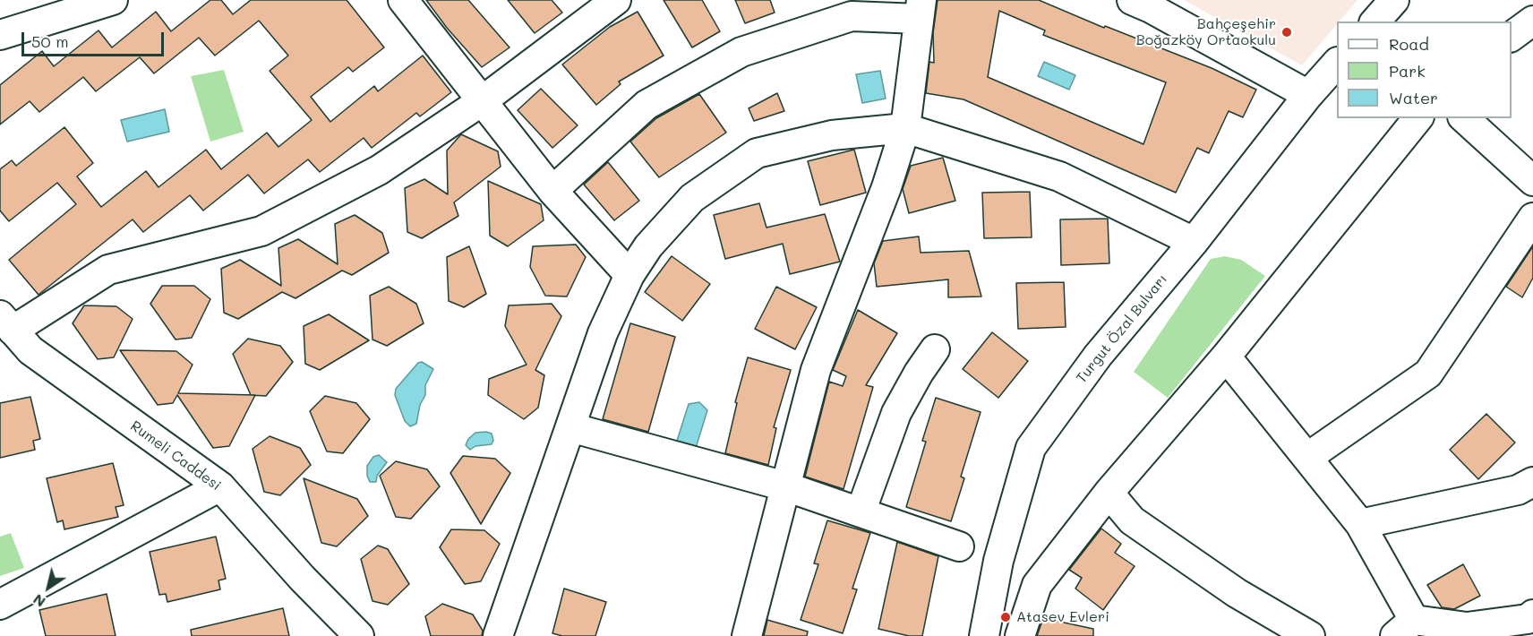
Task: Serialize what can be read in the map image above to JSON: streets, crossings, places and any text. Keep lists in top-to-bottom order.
{
  "streets": {
    "street": ["Turgut Özal Bulvarı", "Rumeli Caddesi"]
  },
  "places": ["Bahçeşehir Boğazköy Ortaokulu", "Atasev Evleri"],
  "legend": ["Road", "Park", "Water"],
  "scale_bar": "50 m",
  "north": "bottom left"
}
